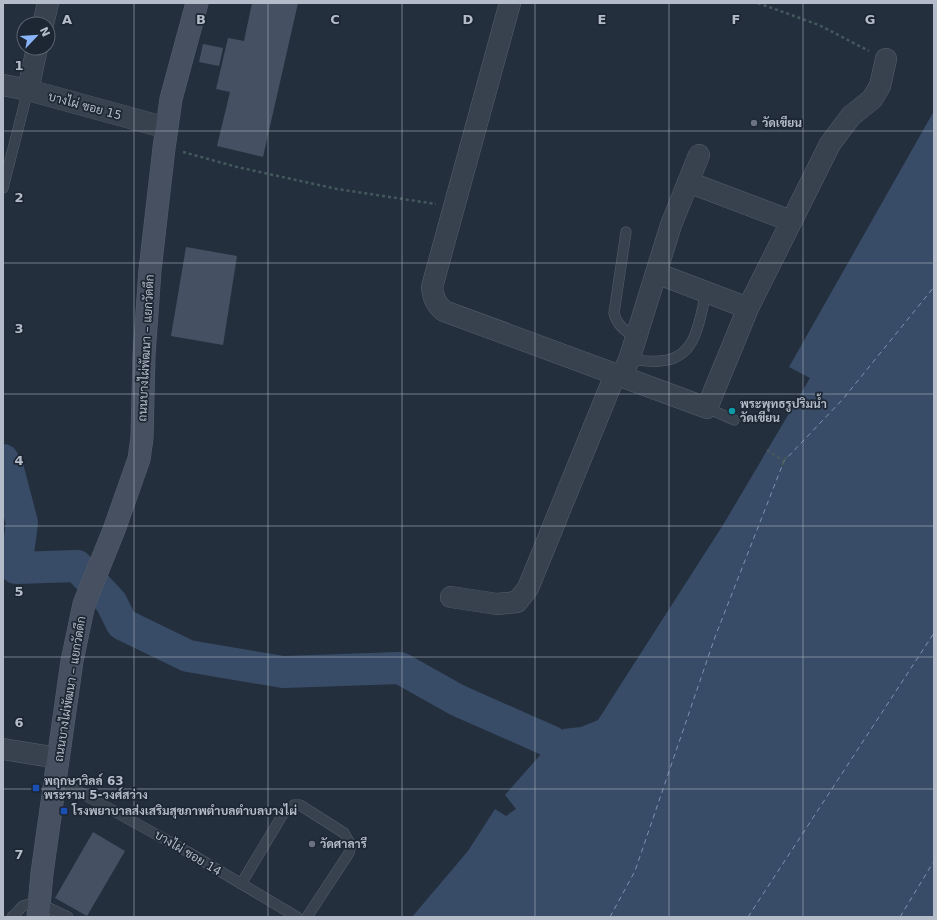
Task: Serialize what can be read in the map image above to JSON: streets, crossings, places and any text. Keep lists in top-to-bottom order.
{
  "streets": {
    "street": ["บางไผ่ ซอย 15", "ถนนบางไผ่พัฒนา – แยกวัดตึก"],
    "lane": ["บางไผ่ ซอย 14"]
  },
  "crossings": [
    ["บางไผ่ ซอย 15", "ถนนบางไผ่พัฒนา – แยกวัดตึก"],
    ["ถนนบางไผ่พัฒนา – แยกวัดตึก", "บางไผ่ ซอย 14"]
  ],
  "places": {
    "other": ["วัดเขียน", "พระพุทธรูปริมน้ำ วัดเขียน", "วัดศาลารี"],
    "transit": ["พฤกษาวิลล์ 63 พระราม 5-วงศ์สว่าง", "โรงพยาบาลส่งเสริมสุขภาพตำบลตำบลบางไผ่"]
  },
  "north": "top right",
  "grid": {
    "columns": [
      "A",
      "B",
      "C",
      "D",
      "E",
      "F",
      "G"
    ],
    "rows": [
      "1",
      "2",
      "3",
      "4",
      "5",
      "6",
      "7"
    ]
  }
}
